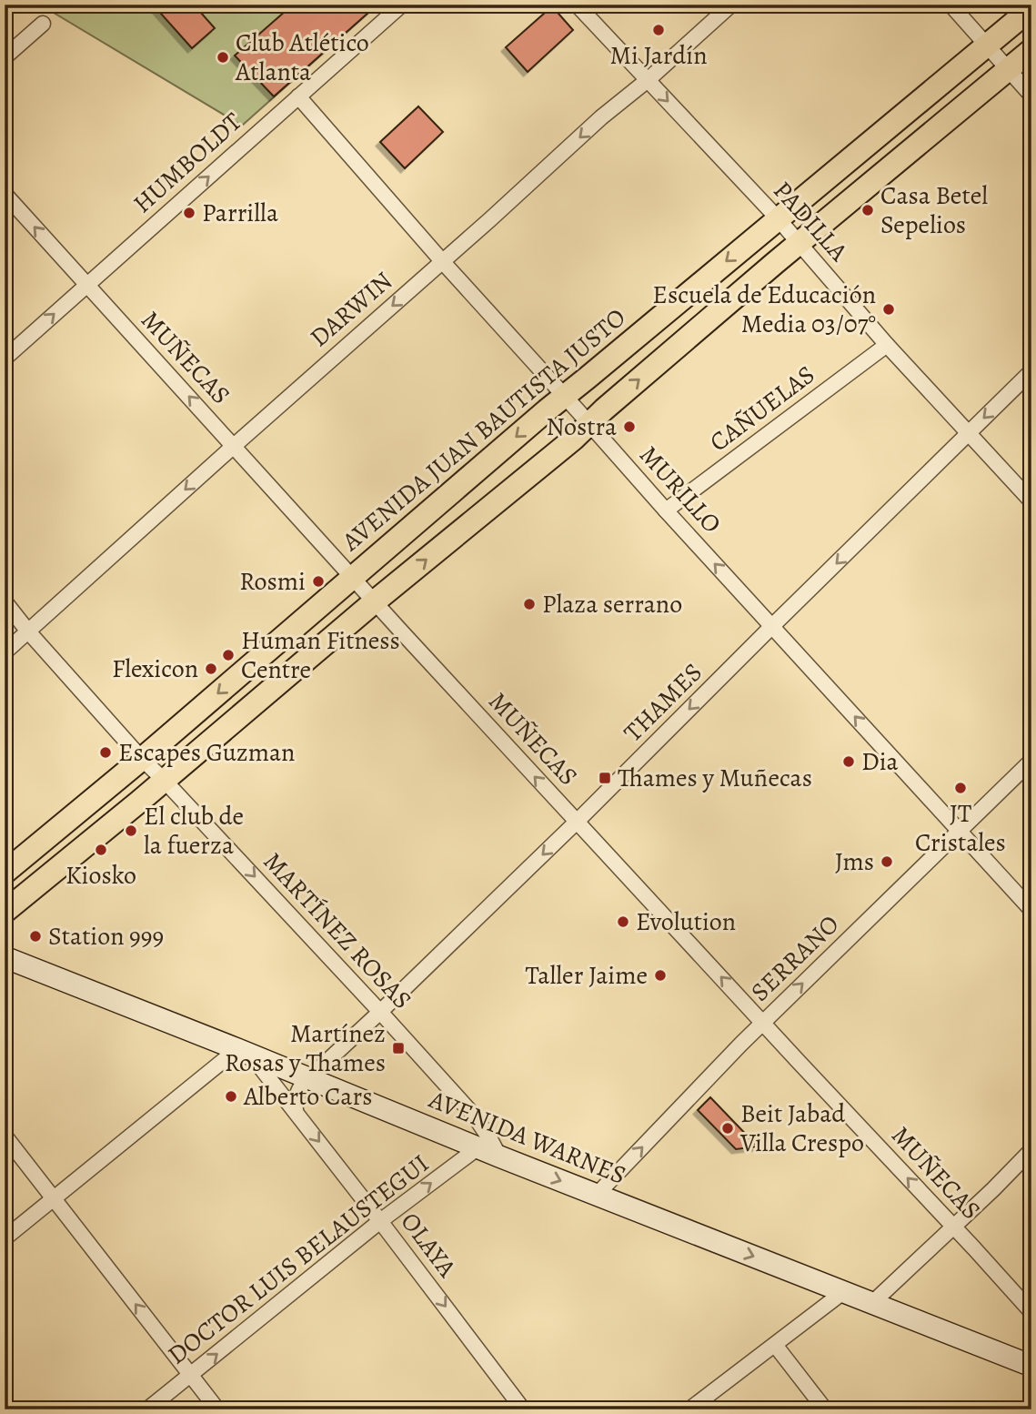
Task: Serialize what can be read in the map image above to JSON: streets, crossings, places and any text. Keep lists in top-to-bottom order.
{
  "streets": {
    "main road": ["AVENIDA JUAN BAUTISTA JUSTO", "AVENIDA WARNES"],
    "street": [
      "HUMBOLDT",
      "PADILLA",
      "DARWIN",
      "MUÑECAS",
      "CAÑUELAS",
      "MURILLO",
      "THAMES",
      "MARTÍNEZ ROSAS",
      "SERRANO",
      "OLAYA",
      "DOCTOR LUIS BELAUSTEGUI"
    ]
  },
  "crossings": [
    ["HUMBOLDT", "MUÑECAS"],
    ["HUMBOLDT", "MURILLO"],
    ["PADILLA", "DARWIN"],
    ["PADILLA", "CAÑUELAS"],
    ["PADILLA", "AVENIDA JUAN BAUTISTA JUSTO"],
    ["PADILLA", "THAMES"],
    ["DARWIN", "MUÑECAS"],
    ["DARWIN", "MURILLO"],
    ["DARWIN", "MARTÍNEZ ROSAS"],
    ["MUÑECAS", "AVENIDA JUAN BAUTISTA JUSTO"],
    ["MUÑECAS", "THAMES"],
    ["MUÑECAS", "SERRANO"],
    ["CAÑUELAS", "MURILLO"],
    ["AVENIDA JUAN BAUTISTA JUSTO", "MURILLO"],
    ["AVENIDA JUAN BAUTISTA JUSTO", "MARTÍNEZ ROSAS"],
    ["MURILLO", "THAMES"],
    ["MURILLO", "SERRANO"],
    ["THAMES", "MARTÍNEZ ROSAS"],
    ["THAMES", "AVENIDA WARNES"],
    ["MARTÍNEZ ROSAS", "AVENIDA WARNES"],
    ["SERRANO", "AVENIDA WARNES"],
    ["AVENIDA WARNES", "OLAYA"],
    ["AVENIDA WARNES", "DOCTOR LUIS BELAUSTEGUI"],
    ["OLAYA", "DOCTOR LUIS BELAUSTEGUI"]
  ],
  "one_way": [
    "HUMBOLDT",
    "DARWIN",
    "MUÑECAS",
    "MURILLO",
    "THAMES",
    "MARTÍNEZ ROSAS",
    "SERRANO",
    "OLAYA",
    "DOCTOR LUIS BELAUSTEGUI"
  ],
  "places": {
    "other": [
      "Mi Jardín",
      "Club Atlético Atlanta",
      "Casa Betel Sepelios",
      "Parrilla",
      "Escuela de Educación Media 03/07°",
      "Nostra",
      "Rosmi",
      "Plaza serrano",
      "Human Fitness Centre",
      "Flexicon",
      "Escapes Guzman",
      "Dia",
      "JT Cristales",
      "El club de la fuerza",
      "Kiosko",
      "Jms",
      "Evolution",
      "Station 999",
      "Taller Jaime",
      "Alberto Cars",
      "Beit Jabad Villa Crespo"
    ],
    "transit": ["Thames y Muñecas", "Martínez Rosas y Thames"]
  }
}
